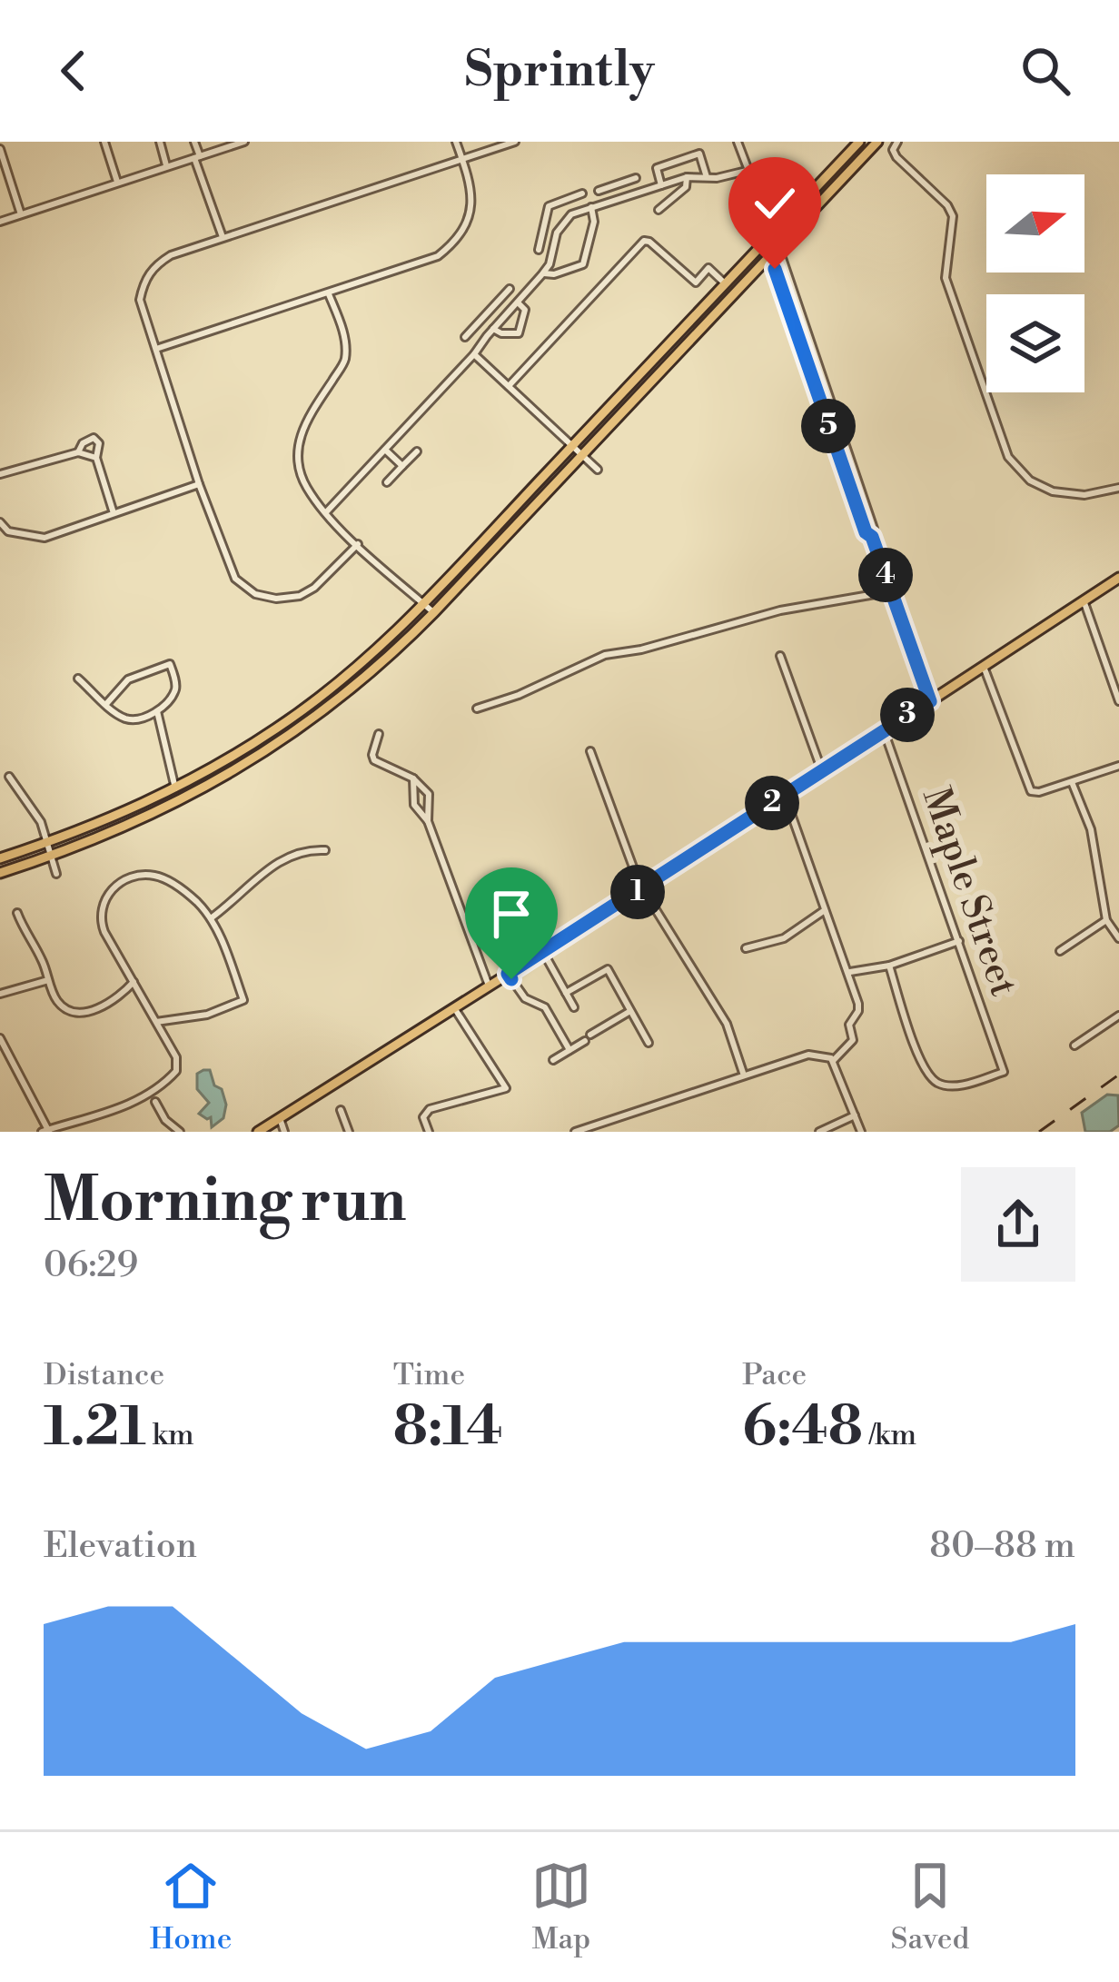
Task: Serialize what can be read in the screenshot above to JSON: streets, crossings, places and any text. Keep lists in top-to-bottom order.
{
  "streets": {
    "street": ["Maple Street"]
  },
  "north": "right",
  "page": {
    "header": "Sprintly",
    "pins": [
      "5",
      "4",
      "3",
      "2",
      "1"
    ],
    "heading": ["Morning run", "06:29"],
    "stats": [
      ["Distance", "1.21 km"],
      ["Time", "8:14"],
      ["Pace", "6:48 /km"]
    ],
    "chart": ["Elevation", "80–88 m"],
    "tabs": ["Home", "Map", "Saved"]
  }
}
